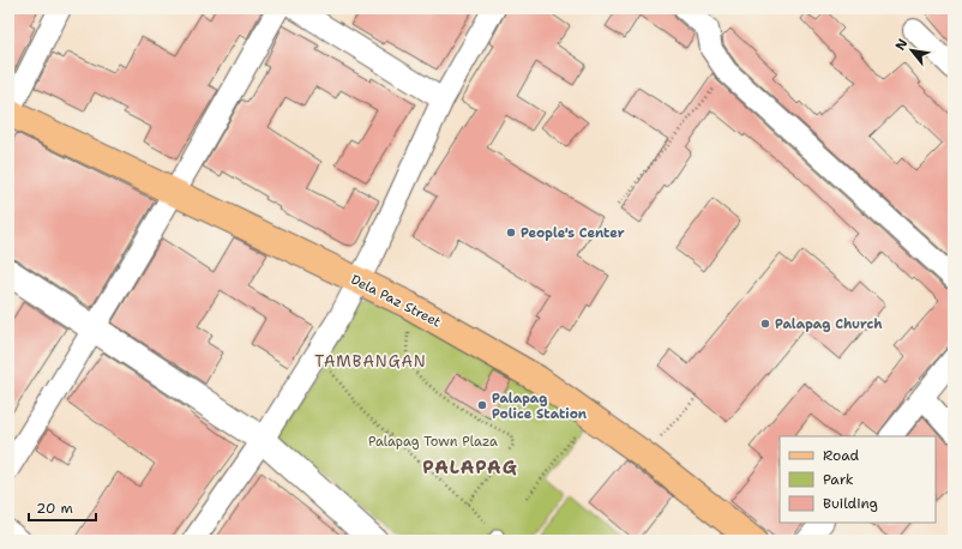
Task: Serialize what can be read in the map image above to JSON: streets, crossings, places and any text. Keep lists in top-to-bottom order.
{
  "streets": {
    "main road": ["Dela Paz Street"]
  },
  "districts": ["TAMBANGAN", "PALAPAG"],
  "parks": ["Palapag Town Plaza"],
  "places": ["People's Center", "Palapag Church", "Palapag Police Station"],
  "legend": ["Road", "Park", "Building"],
  "scale_bar": "20 m",
  "north": "top left"
}
